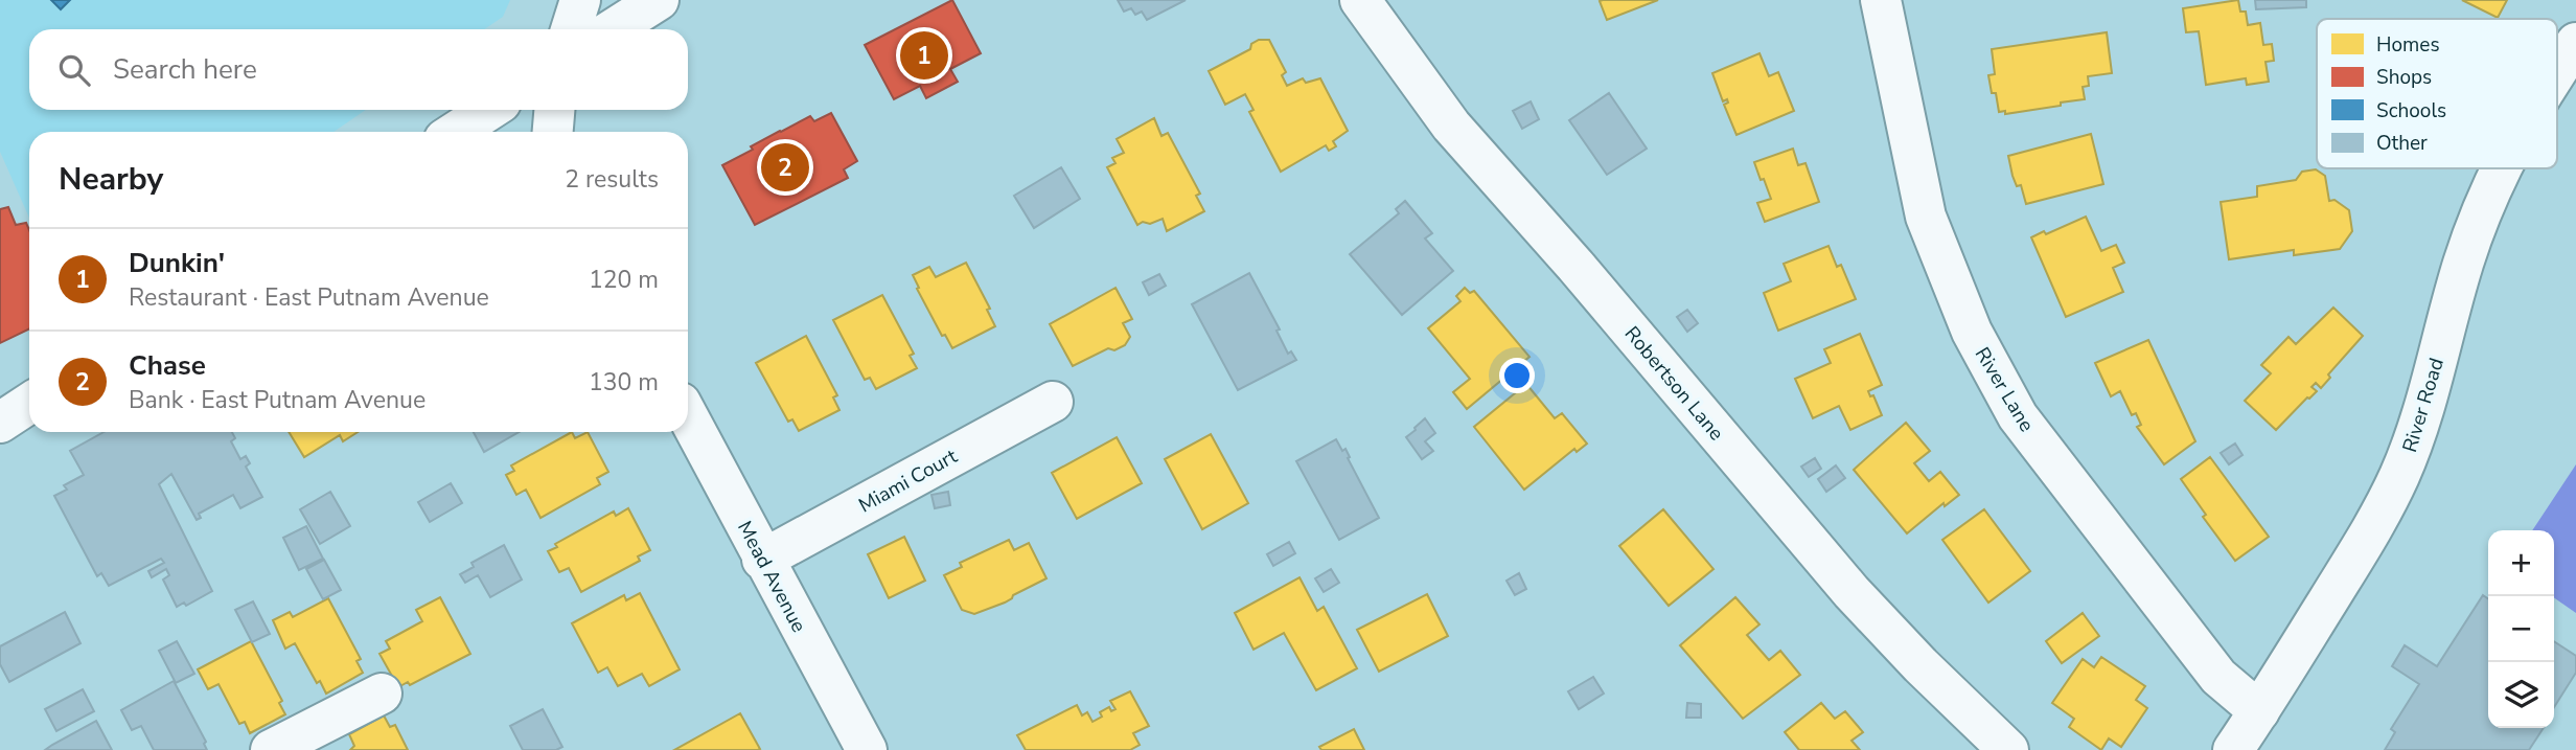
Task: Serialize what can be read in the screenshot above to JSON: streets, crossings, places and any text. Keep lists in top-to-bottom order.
{
  "streets": {
    "street": [
      "Robertson Lane",
      "River Lane",
      "River Road",
      "Miami Court",
      "Mead Avenue"
    ]
  },
  "crossings": [
    ["River Lane", "River Road"],
    ["Miami Court", "Mead Avenue"]
  ],
  "legend": [
    "Homes",
    "Shops",
    "Schools",
    "Other"
  ],
  "page": {
    "pins": ["1", "2"],
    "search": "Search here",
    "heading": ["Nearby", "2 results"],
    "list": [
      {
        "mark": "1",
        "name": "Dunkin'",
        "note": "Restaurant · East Putnam Avenue",
        "value": "120 m"
      },
      {
        "mark": "2",
        "name": "Chase",
        "note": "Bank · East Putnam Avenue",
        "value": "130 m"
      }
    ],
    "map_buttons": ["+", "−"]
  }
}
